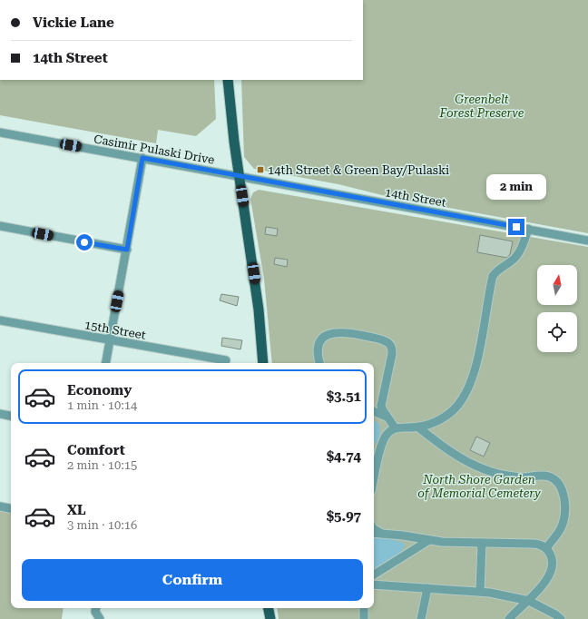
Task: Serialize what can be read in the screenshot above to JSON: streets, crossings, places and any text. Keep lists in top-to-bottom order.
{
  "streets": {
    "street": ["Casimir Pulaski Drive", "14th Street", "15th Street"]
  },
  "crossings": [
    ["Casimir Pulaski Drive", "14th Street"]
  ],
  "parks": ["Greenbelt Forest Preserve", "North Shore Garden of Memorial Cemetery"],
  "places": {
    "transit": ["14th Street & Green Bay/Pulaski"]
  },
  "north": "top",
  "page": {
    "banner": ["Vickie Lane", "14th Street"],
    "bubble": "2 min",
    "list": [
      {
        "name": "Economy",
        "note": "1 min · 10:14",
        "value": "$3.51"
      },
      {
        "name": "Comfort",
        "note": "2 min · 10:15",
        "value": "$4.74"
      },
      {
        "name": "XL",
        "note": "3 min · 10:16",
        "value": "$5.97"
      }
    ],
    "buttons": "Confirm"
  }
}
